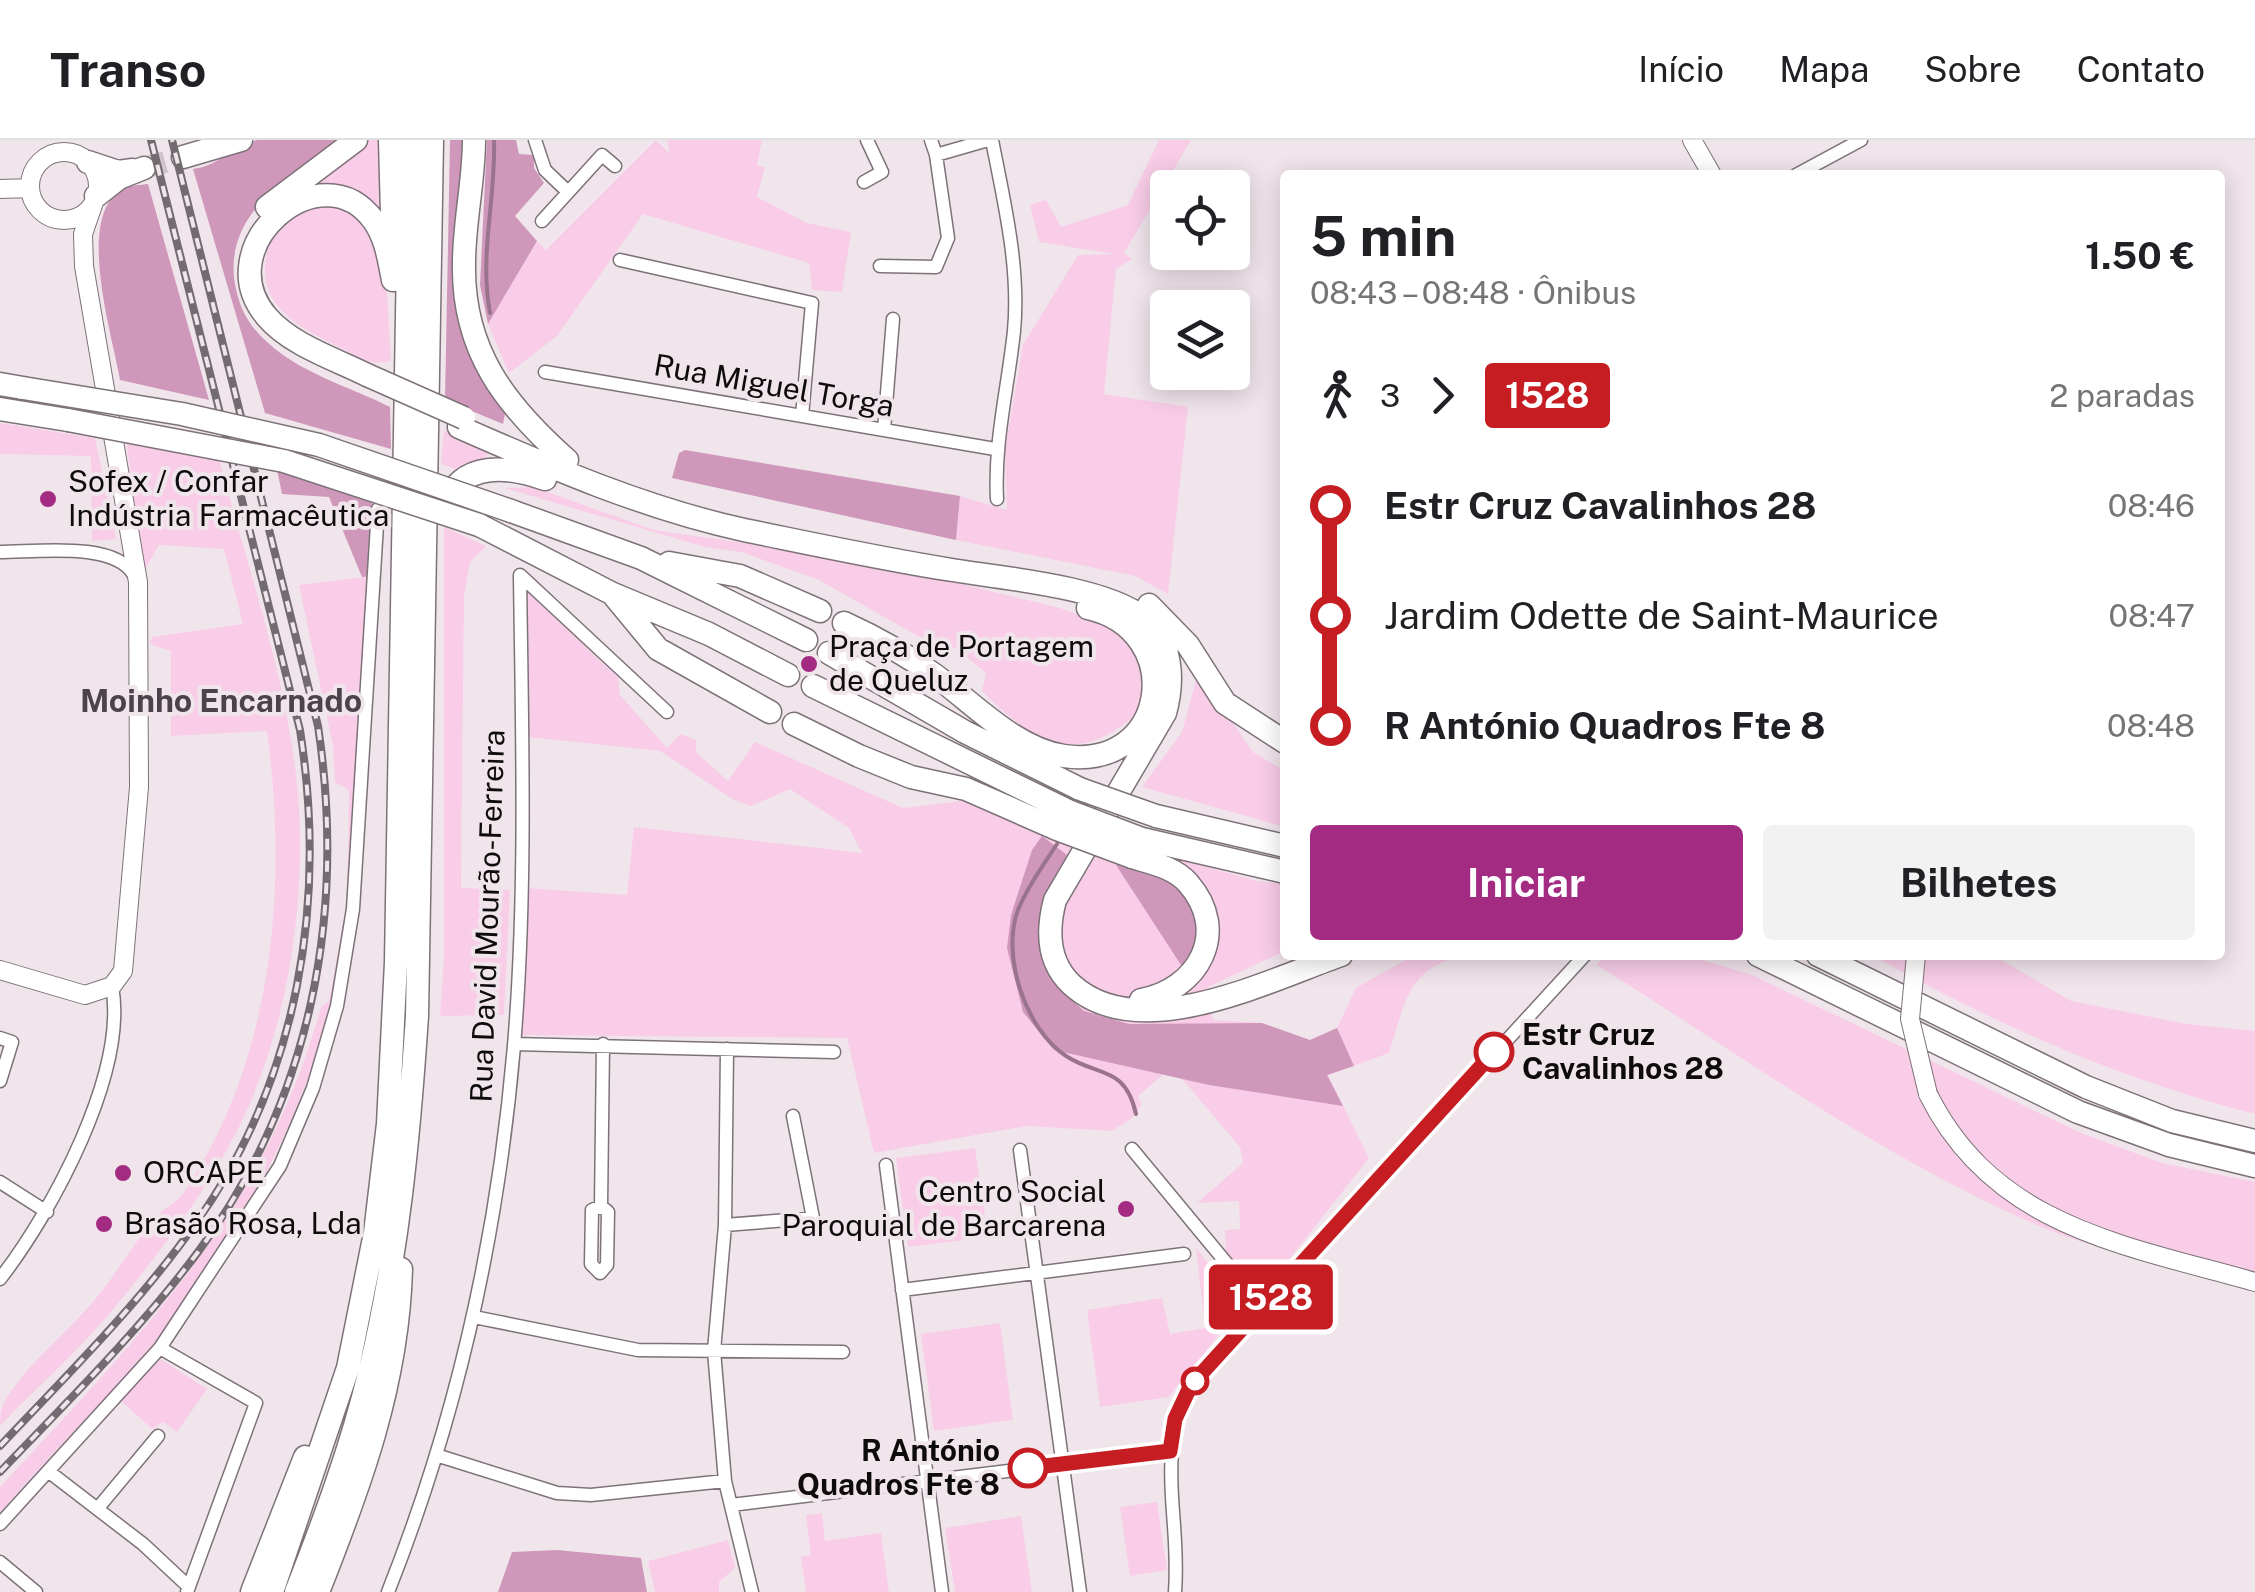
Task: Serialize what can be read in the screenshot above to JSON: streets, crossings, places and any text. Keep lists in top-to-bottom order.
{
  "streets": {
    "street": ["Rua Miguel Torga", "Rua David Mourão-Ferreira"]
  },
  "districts": ["Moinho Encarnado"],
  "places": [
    "Sofex / Confar Indústria Farmacêutica",
    "Praça de Portagem de Queluz",
    "Estr Cruz Cavalinhos 28",
    "ORCAPE",
    "Centro Social Paroquial de Barcarena",
    "Brasão Rosa, Lda",
    "R António Quadros Fte 8"
  ],
  "lines": ["bus line 1528"],
  "page": {
    "header": "Transo",
    "nav": [
      "Início",
      "Mapa",
      "Sobre",
      "Contato"
    ],
    "on_map": "1528",
    "heading": ["5 min", "08:43 – 08:48 · Ônibus", "1.50 €"],
    "legs": ["3", "1528", "2 paradas"],
    "list": [
      {
        "name": "Estr Cruz Cavalinhos 28",
        "value": "08:46"
      },
      {
        "name": "Jardim Odette de Saint-Maurice",
        "value": "08:47"
      },
      {
        "name": "R António Quadros Fte 8",
        "value": "08:48"
      }
    ],
    "buttons": ["Iniciar", "Bilhetes"]
  }
}
